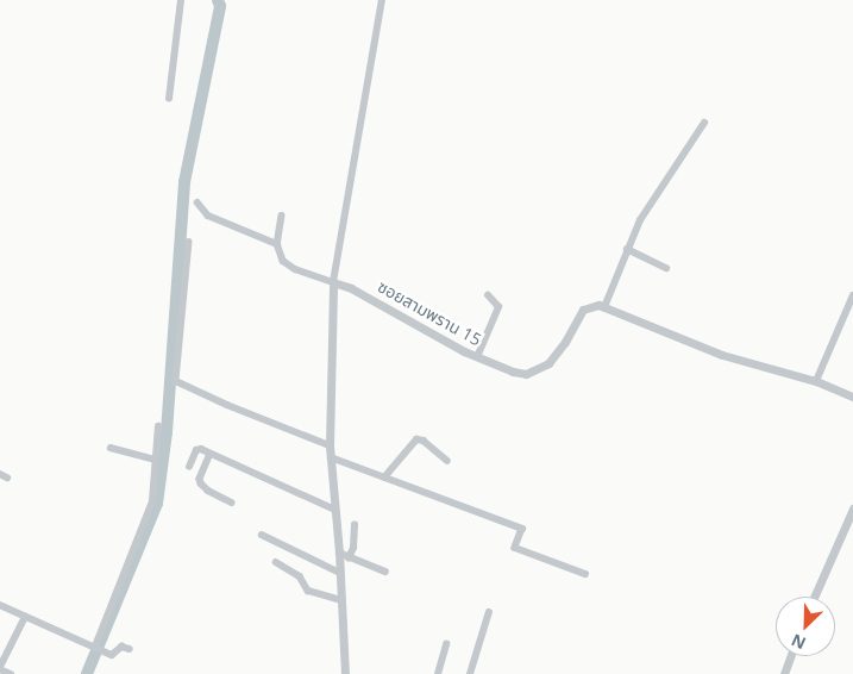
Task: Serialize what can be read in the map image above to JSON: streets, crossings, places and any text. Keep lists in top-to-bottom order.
{
  "streets": {
    "street": ["ซอยสามพราน 15"]
  },
  "north": "bottom left"
}
